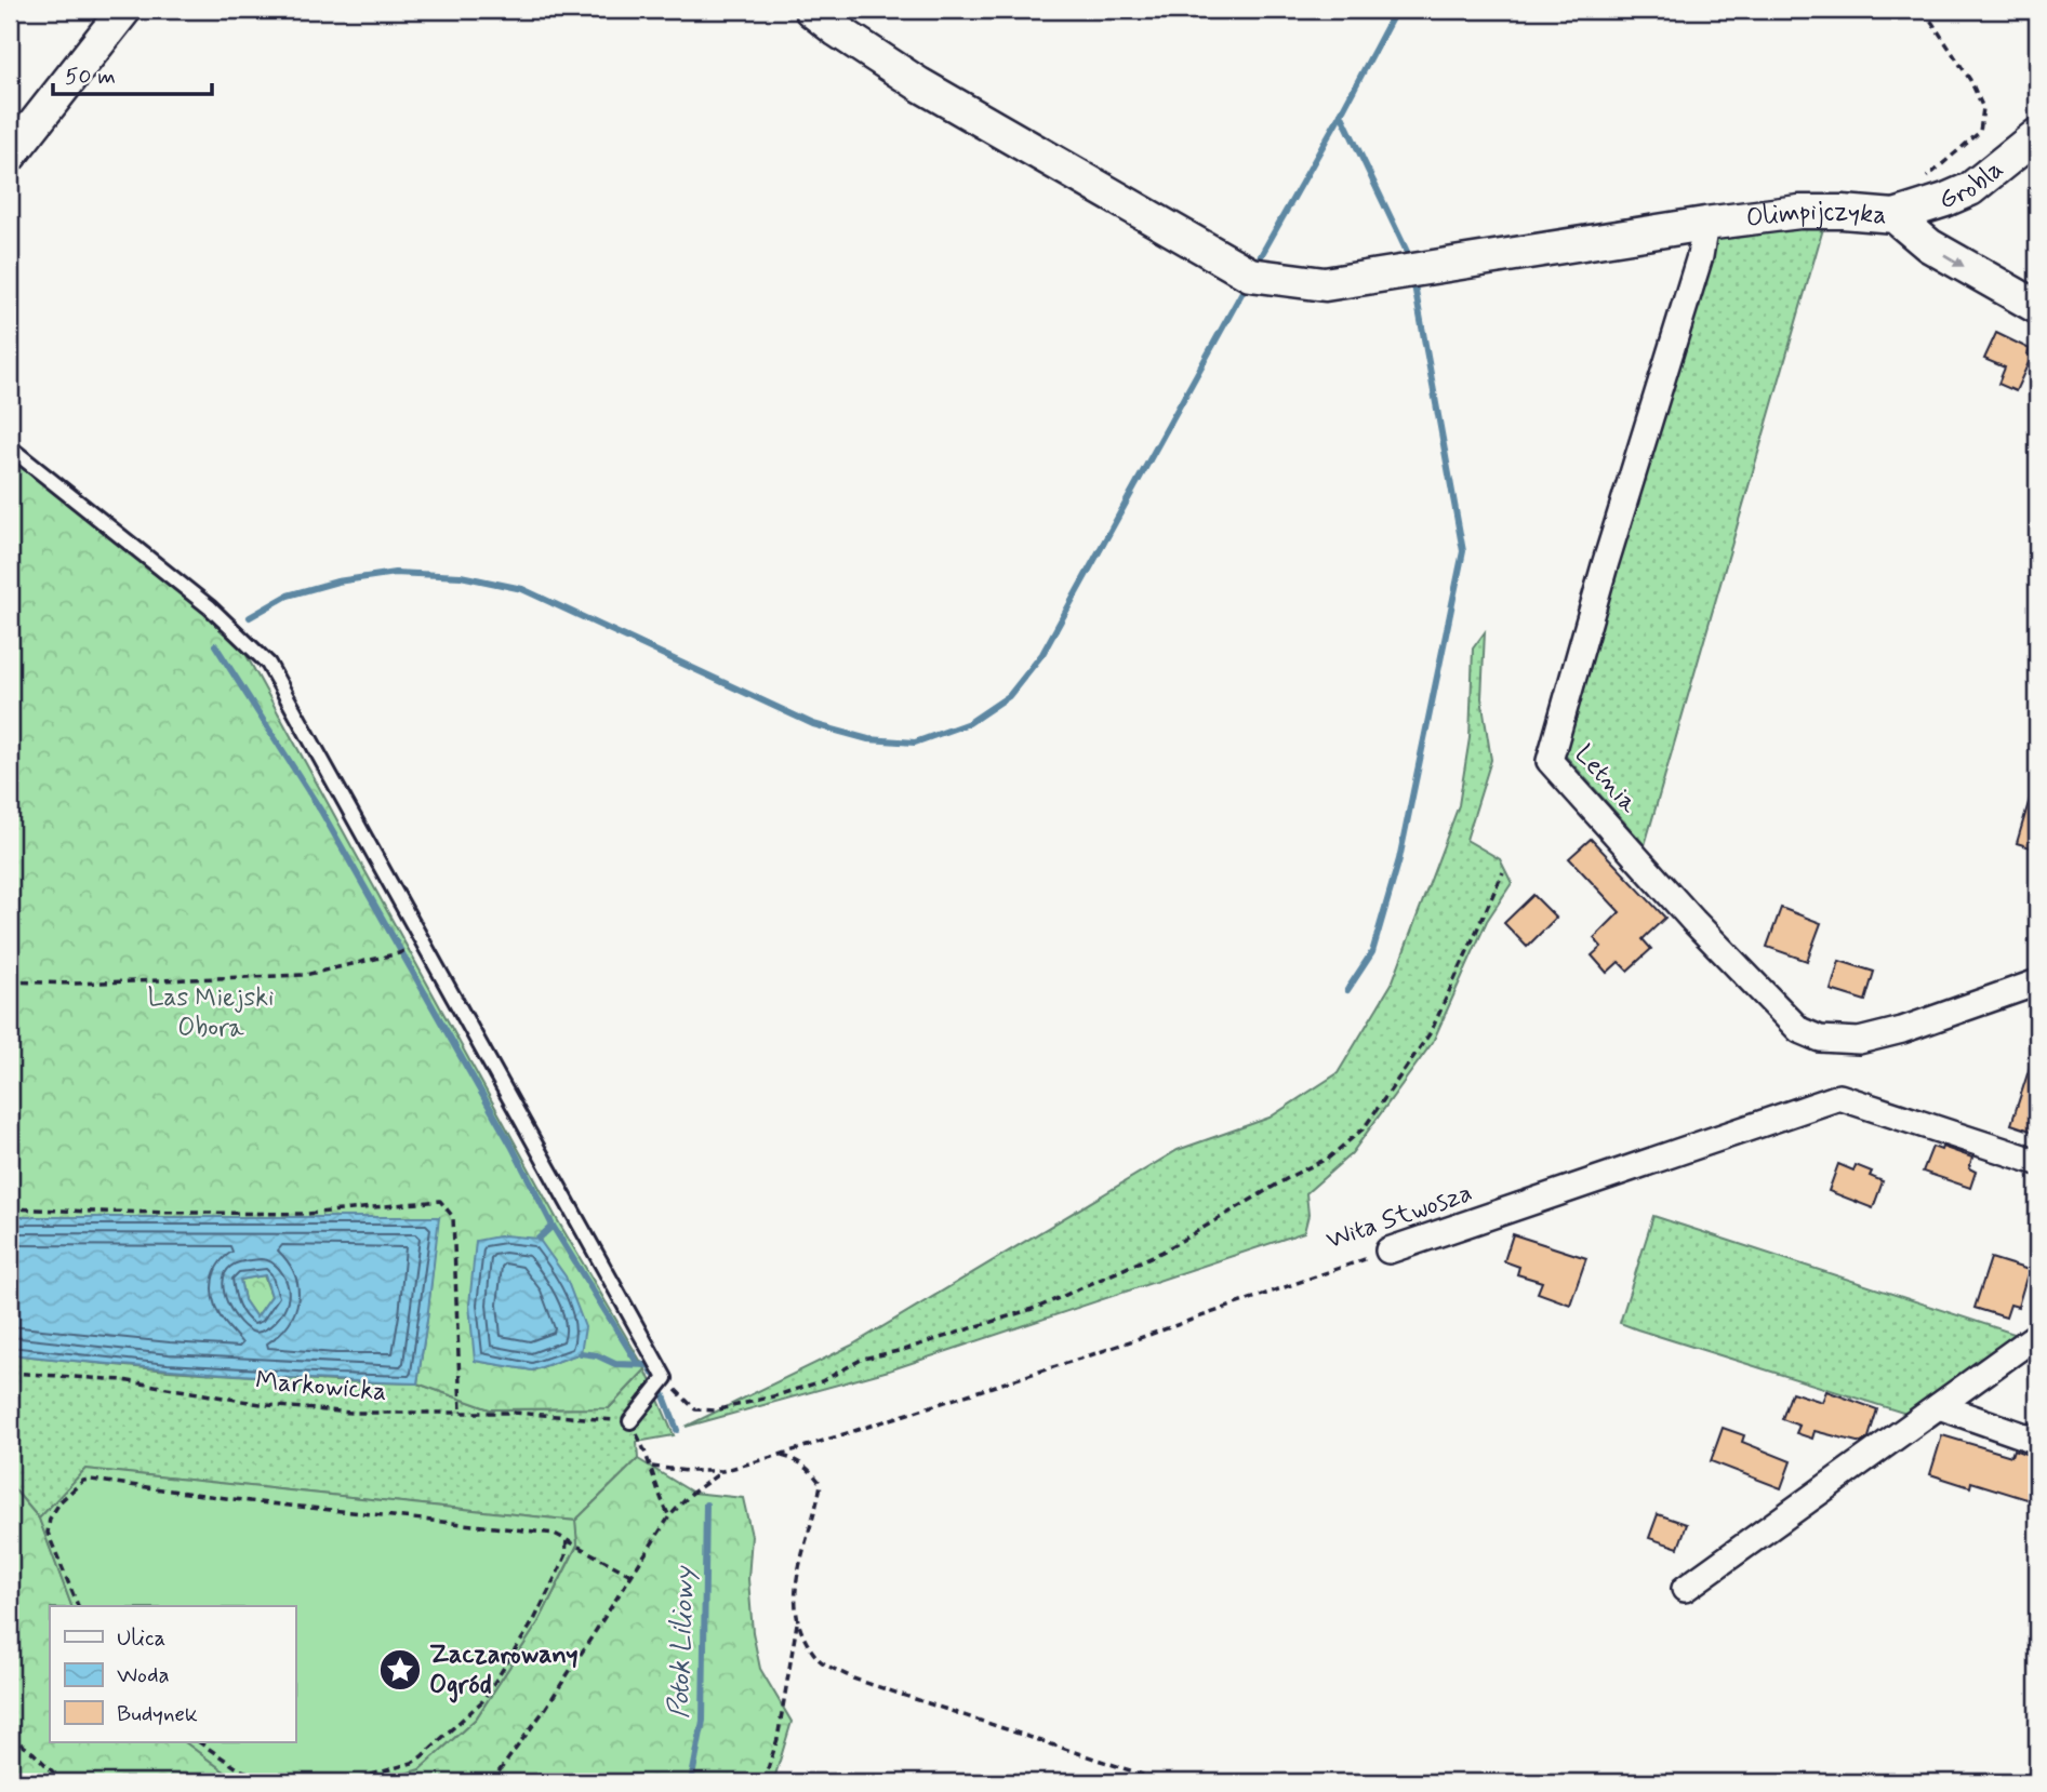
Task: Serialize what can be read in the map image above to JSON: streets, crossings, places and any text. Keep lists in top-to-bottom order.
{
  "streets": {
    "street": [
      "Grobla",
      "Olimpijczyka",
      "Letnia",
      "Wita Stwosza"
    ],
    "path": ["Markowicka"]
  },
  "crossings": [
    ["Grobla", "Olimpijczyka"],
    ["Olimpijczyka", "Letnia"]
  ],
  "water": ["Potok Liliowy"],
  "parks": ["Las Miejski Obora"],
  "places": {
    "place": ["Zaczarowany Ogród"]
  },
  "legend": ["Ulica", "Woda", "Budynek"],
  "scale_bar": "50 m"
}
